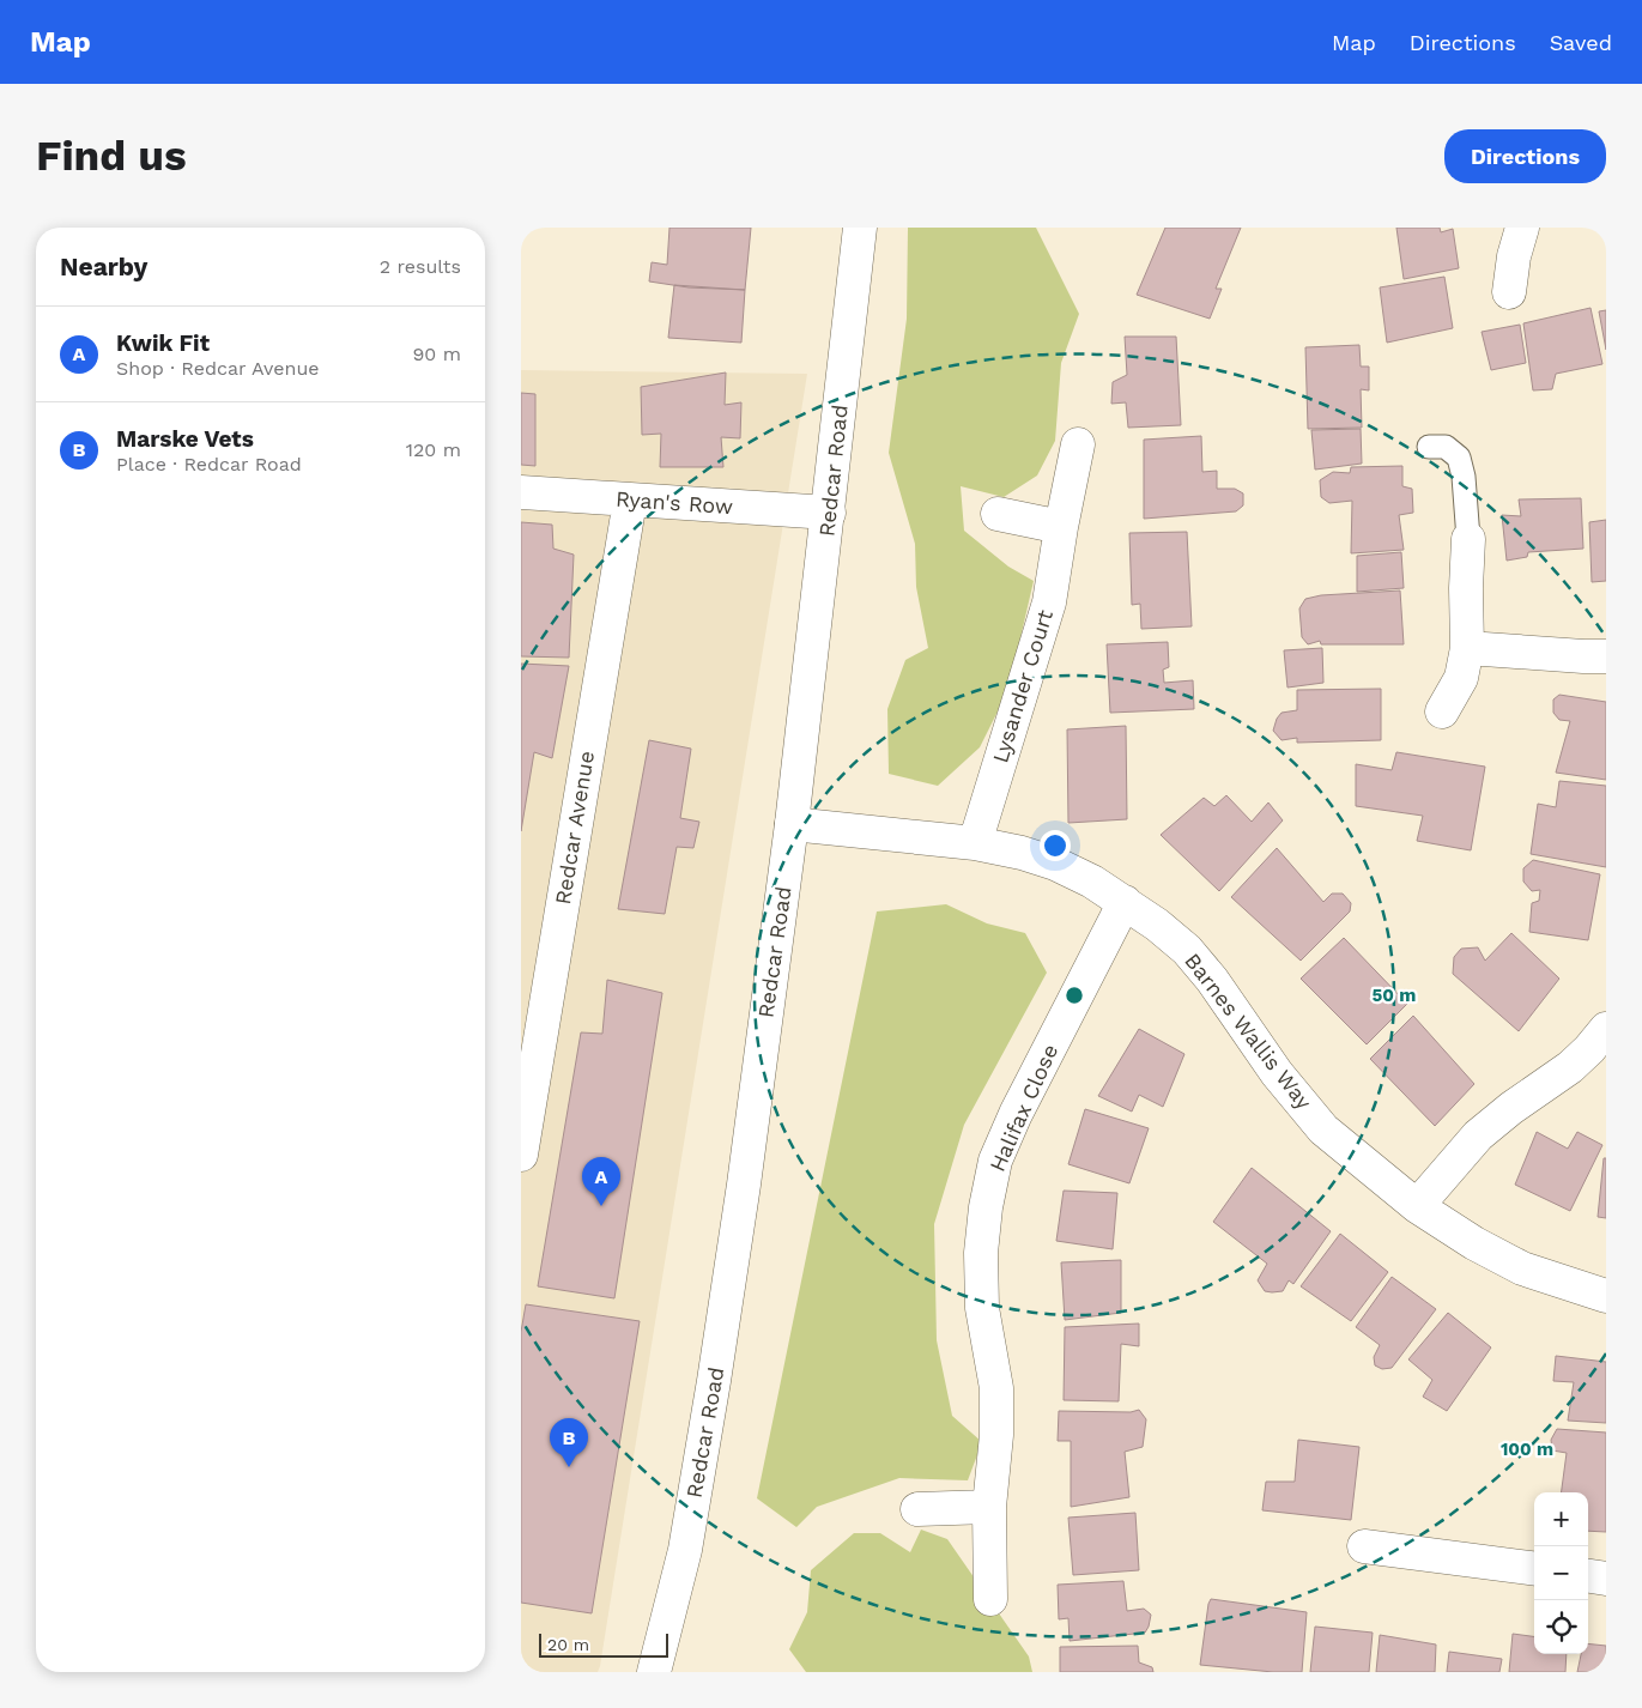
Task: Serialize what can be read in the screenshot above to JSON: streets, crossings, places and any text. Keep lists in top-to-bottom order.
{
  "streets": {
    "street": [
      "Redcar Road",
      "Ryan's Row",
      "Lysander Court",
      "Redcar Avenue",
      "Barnes Wallis Way",
      "Halifax Close"
    ]
  },
  "crossings": [
    ["Redcar Road", "Ryan's Row"],
    ["Redcar Road", "Barnes Wallis Way"],
    ["Ryan's Row", "Redcar Avenue"],
    ["Lysander Court", "Barnes Wallis Way"],
    ["Barnes Wallis Way", "Halifax Close"]
  ],
  "scale_bar": "20 m",
  "page": {
    "header": "Map",
    "nav": ["Map", "Directions", "Saved"],
    "buttons": "Directions",
    "title": "Find us",
    "heading": ["Nearby", "2 results"],
    "list": [
      {
        "mark": "A",
        "name": "Kwik Fit",
        "note": "Shop · Redcar Avenue",
        "value": "90 m"
      },
      {
        "mark": "B",
        "name": "Marske Vets",
        "note": "Place · Redcar Road",
        "value": "120 m"
      }
    ],
    "pins": ["A", "B"],
    "map_buttons": ["+", "−"],
    "scale": "20 m"
  },
  "rings": ["50 m", "100 m"]
}
